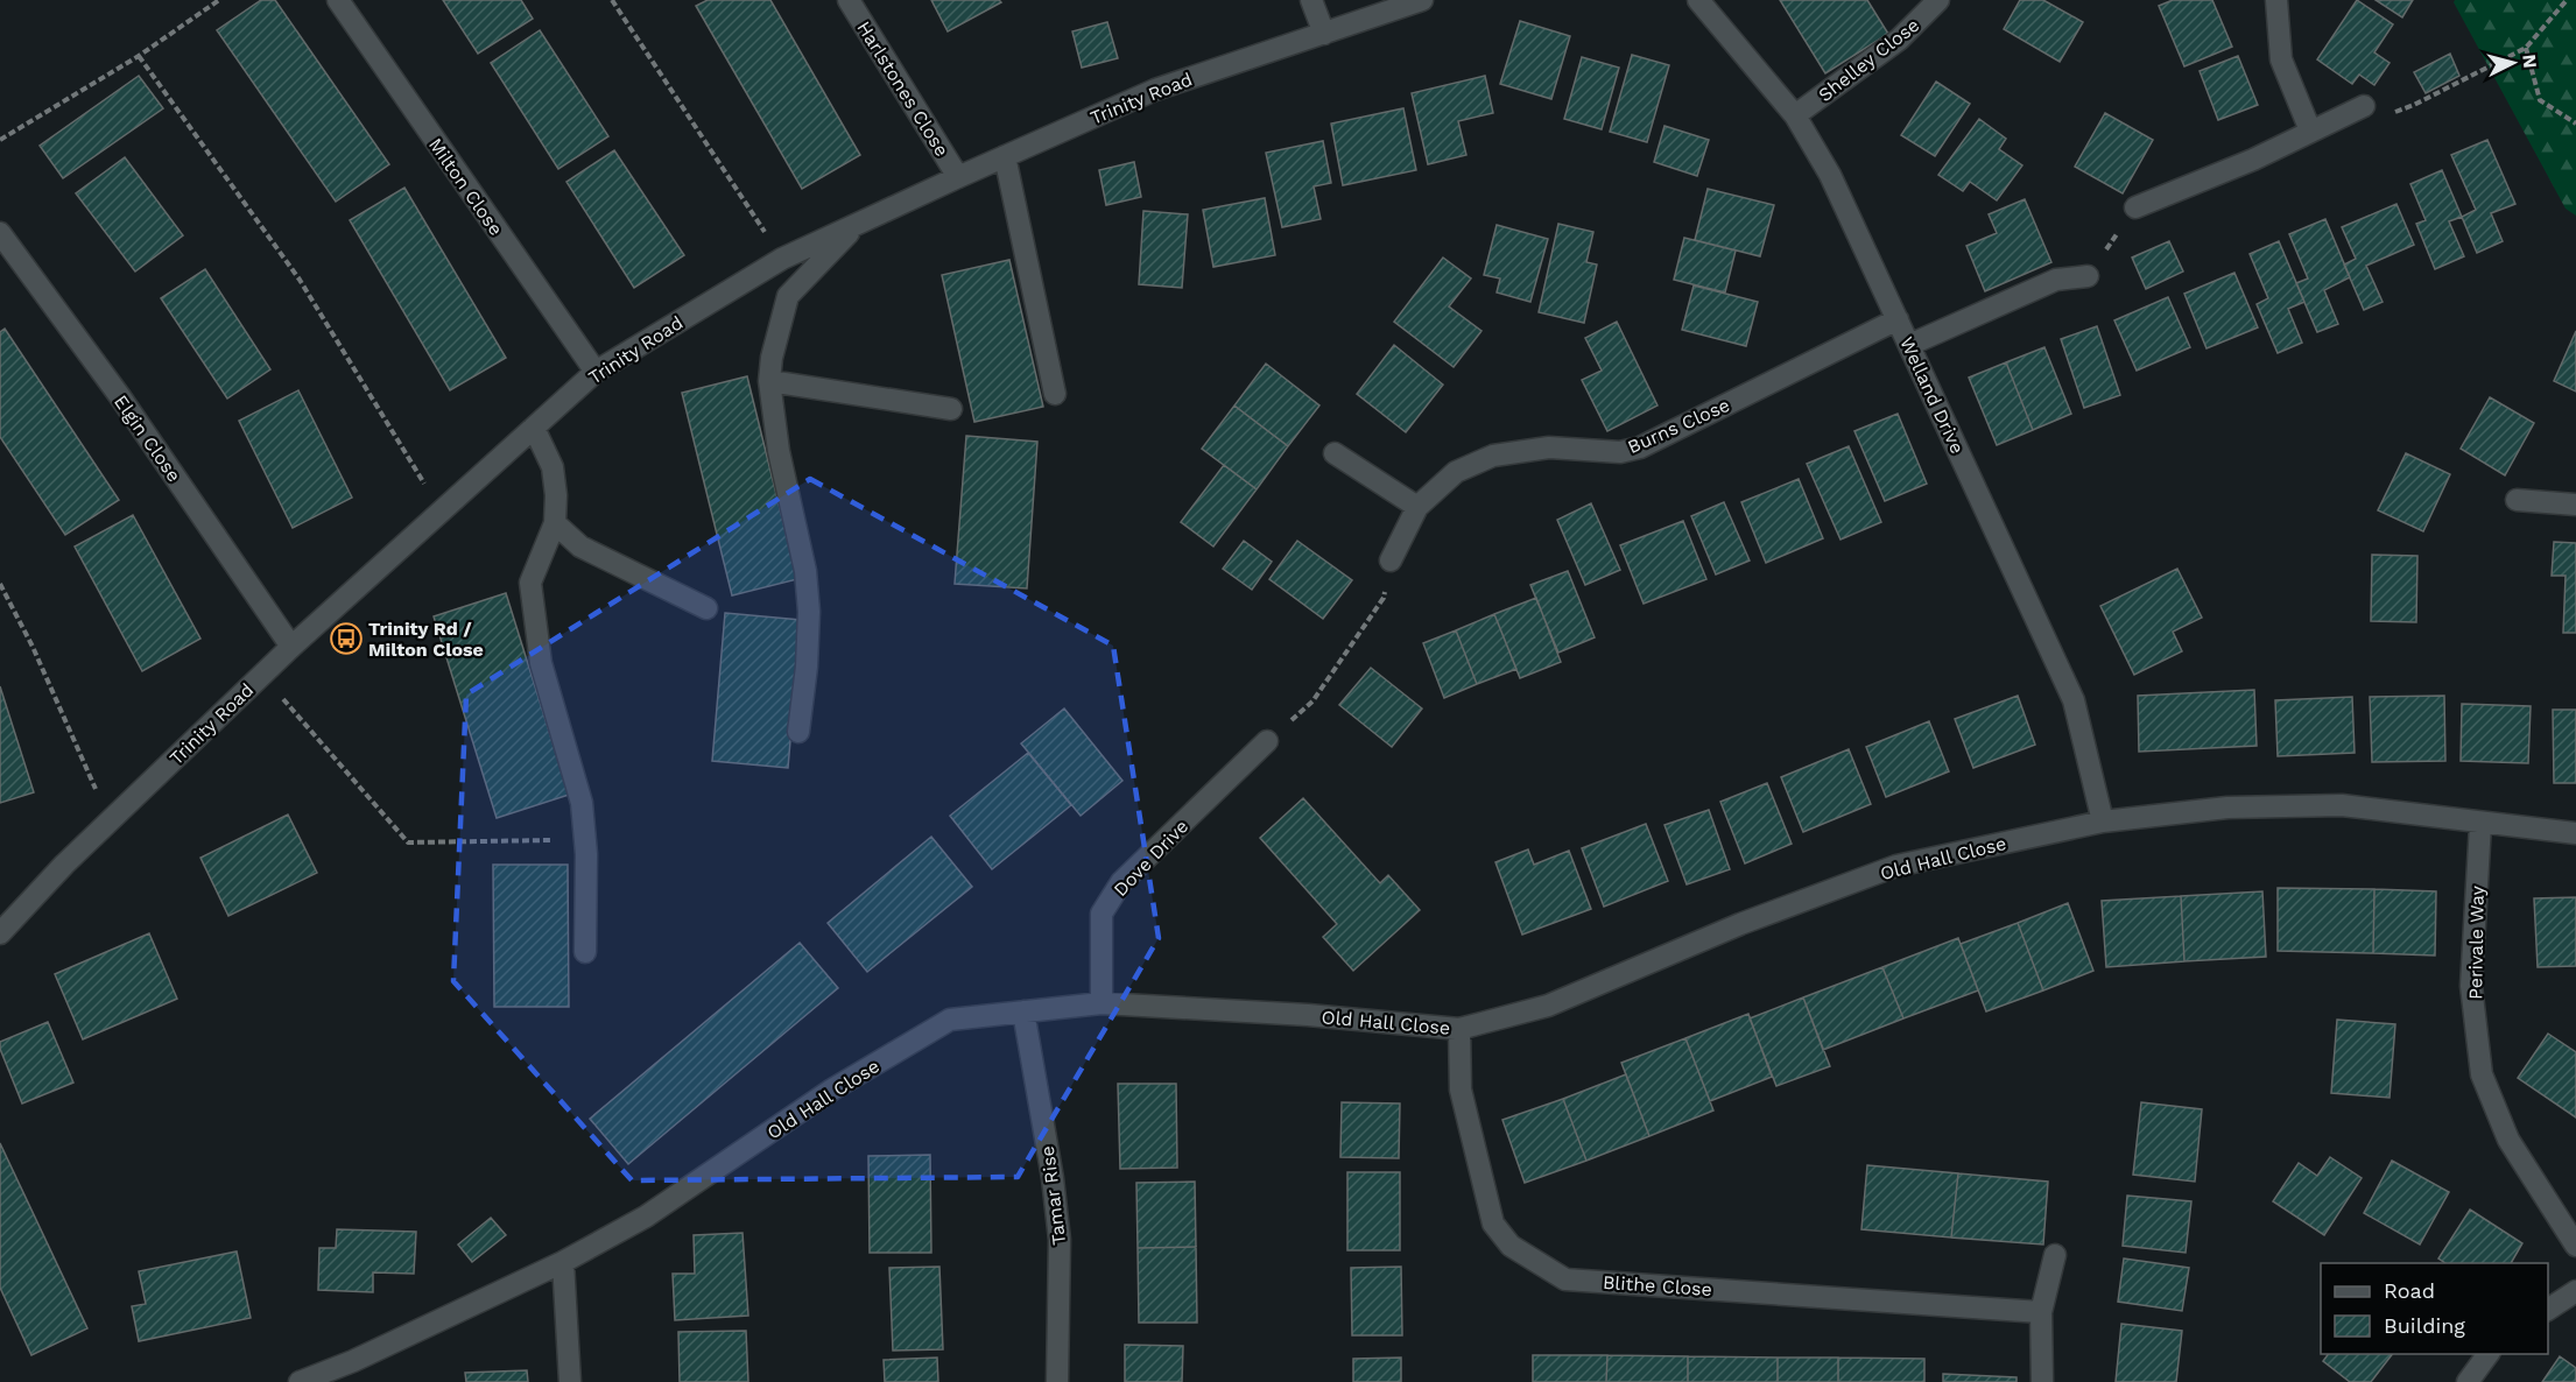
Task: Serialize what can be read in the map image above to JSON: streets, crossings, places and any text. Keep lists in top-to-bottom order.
{
  "streets": {
    "street": [
      "Shelley Close",
      "Harlstones Close",
      "Trinity Road",
      "Milton Close",
      "Welland Drive",
      "Burns Close",
      "Elgin Close",
      "Dove Drive",
      "Old Hall Close",
      "Perivale Way",
      "Tamar Rise",
      "Blithe Close"
    ]
  },
  "crossings": [
    ["Shelley Close", "Welland Drive"],
    ["Harlstones Close", "Trinity Road"],
    ["Trinity Road", "Milton Close"],
    ["Trinity Road", "Elgin Close"],
    ["Welland Drive", "Burns Close"],
    ["Welland Drive", "Old Hall Close"],
    ["Dove Drive", "Old Hall Close"],
    ["Old Hall Close", "Perivale Way"],
    ["Old Hall Close", "Tamar Rise"],
    ["Old Hall Close", "Blithe Close"]
  ],
  "places": {
    "bus stop": ["Trinity Rd / Milton Close"]
  },
  "legend": ["Road", "Building"],
  "north": "right"
}
